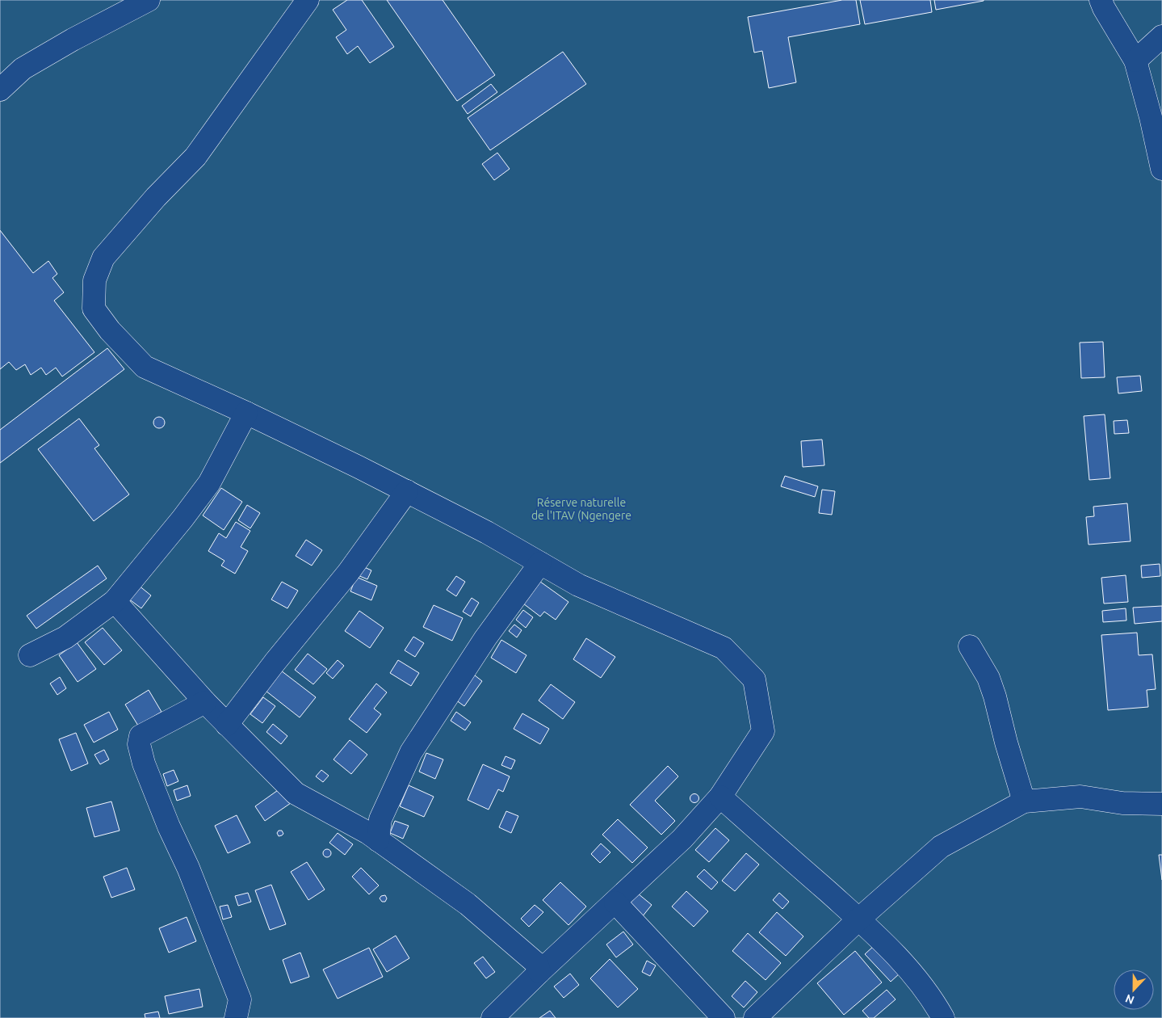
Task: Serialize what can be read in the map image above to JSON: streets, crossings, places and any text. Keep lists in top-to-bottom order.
{
  "parks": ["Réserve naturelle de l'ITAV (Ngengere"],
  "north": "bottom"
}
